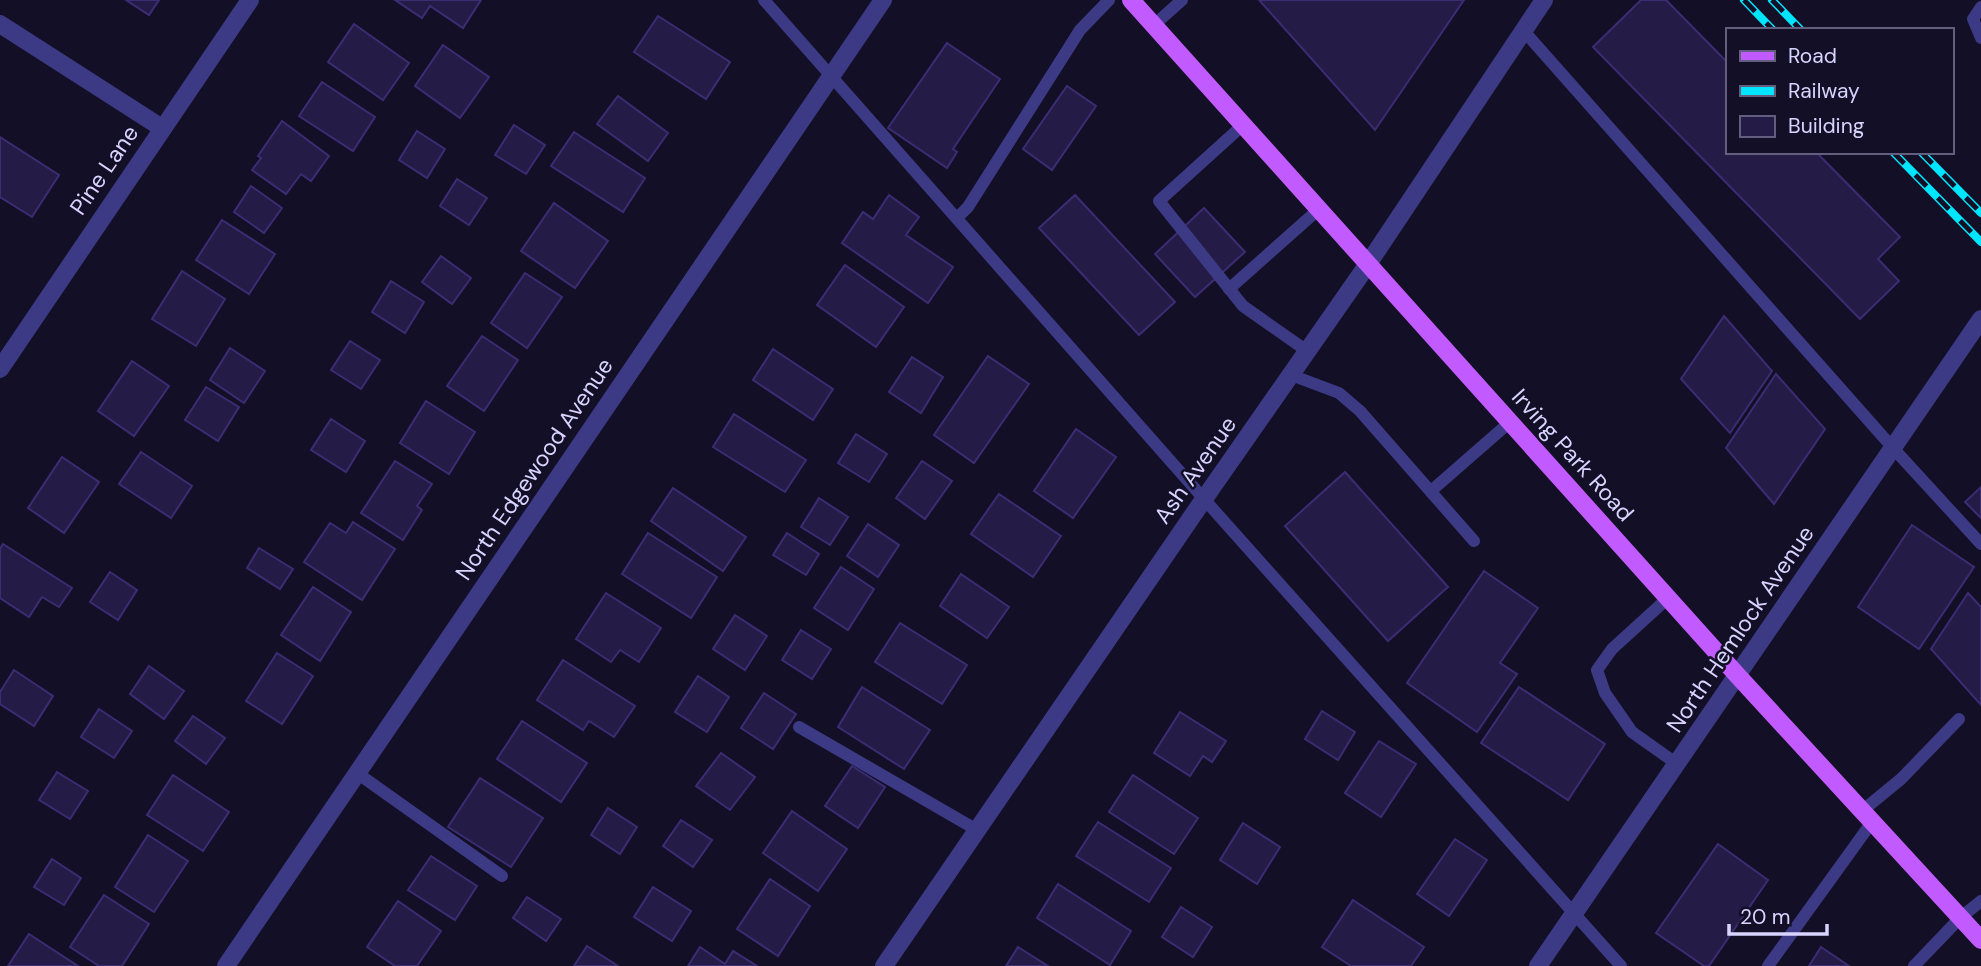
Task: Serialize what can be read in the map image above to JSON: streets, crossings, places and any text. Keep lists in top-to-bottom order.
{
  "streets": {
    "main road": ["Irving Park Road"],
    "street": [
      "Pine Lane",
      "North Edgewood Avenue",
      "Ash Avenue",
      "North Hemlock Avenue"
    ]
  },
  "crossings": [
    ["Irving Park Road", "Ash Avenue"],
    ["Irving Park Road", "North Hemlock Avenue"]
  ],
  "legend": ["Road", "Railway", "Building"],
  "scale_bar": "20 m"
}
